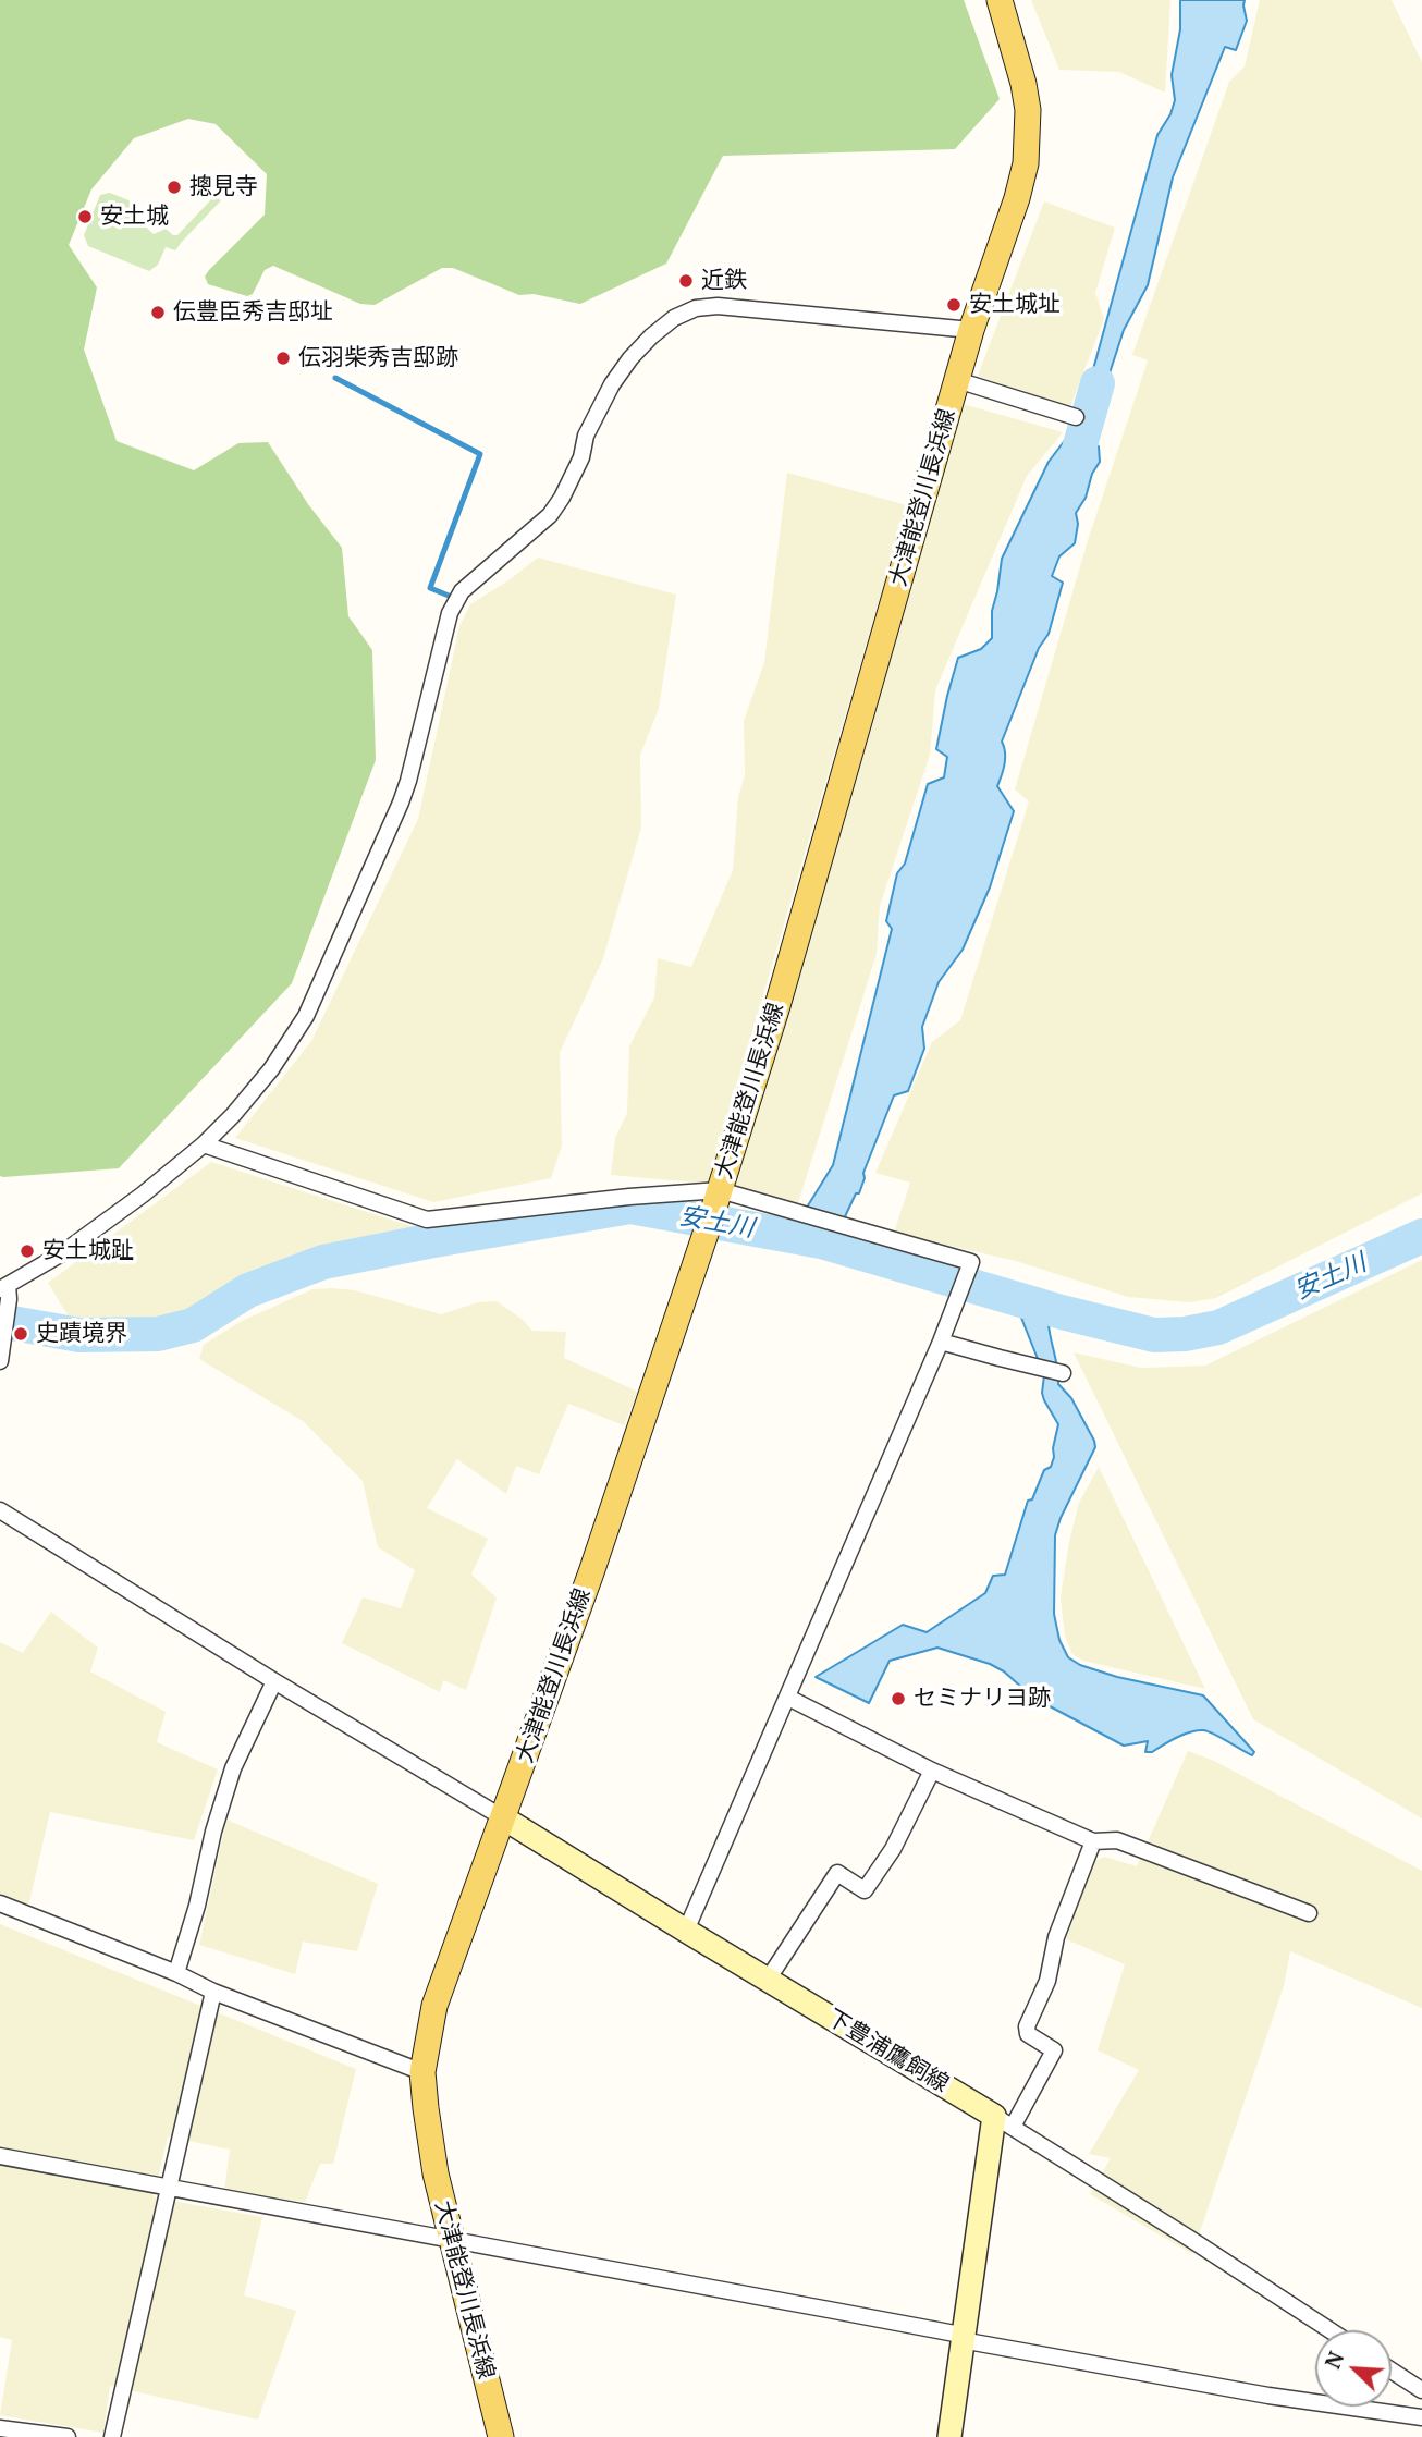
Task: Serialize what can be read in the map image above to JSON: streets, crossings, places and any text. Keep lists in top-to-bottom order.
{
  "streets": {
    "main road": ["大津能登川長浜線", "下豊浦鷹飼線"]
  },
  "crossings": [
    ["大津能登川長浜線", "下豊浦鷹飼線"]
  ],
  "water": ["安土川"],
  "places": [
    "摠見寺",
    "安土城",
    "近鉄",
    "安土城址",
    "伝豊臣秀吉邸址",
    "伝羽柴秀吉邸跡",
    "安土城趾",
    "史蹟境界",
    "セミナリヨ跡"
  ],
  "north": "top left"
}
